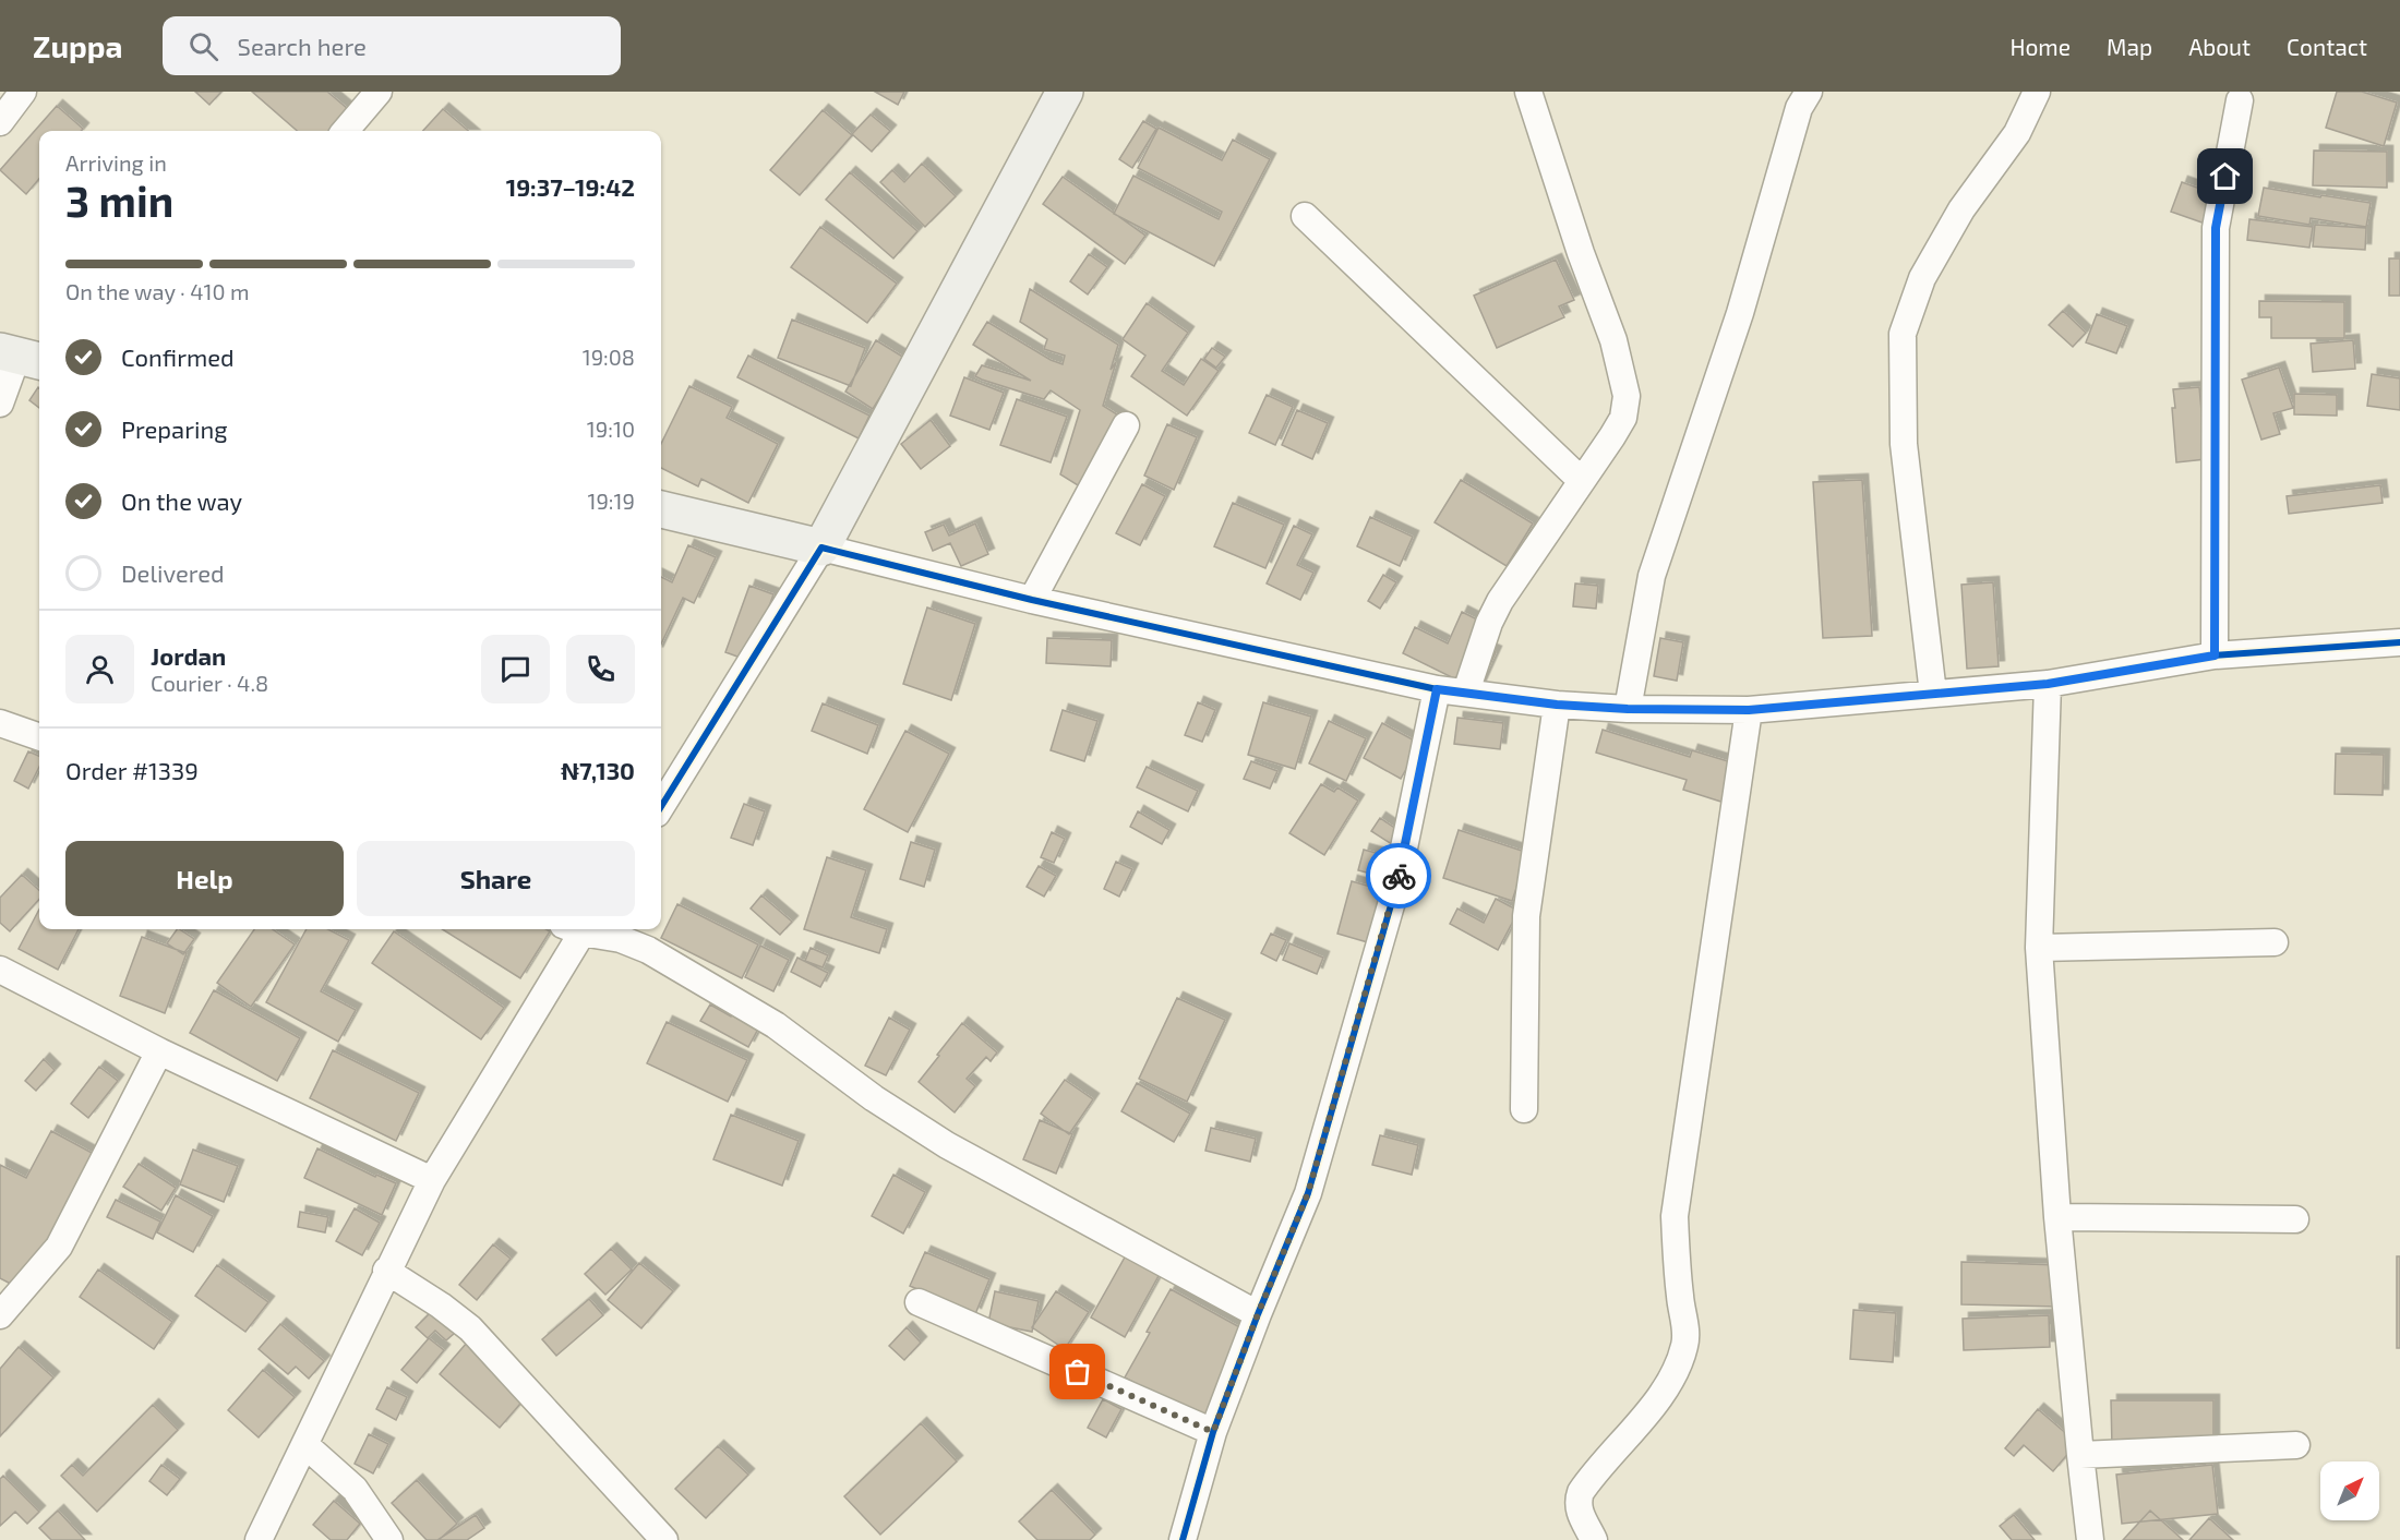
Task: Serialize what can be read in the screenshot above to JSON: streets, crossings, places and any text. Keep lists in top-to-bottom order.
{
  "north": "top right",
  "page": {
    "header": "Zuppa",
    "search": "Search here",
    "nav": [
      "Home",
      "Map",
      "About",
      "Contact"
    ],
    "heading": ["3 min", "Arriving in", "19:37–19:42"],
    "panel": [
      "Jordan",
      "Courier · 4.8",
      "Order #1339",
      "₦7,130"
    ],
    "bar": "On the way · 410 m",
    "list": [
      ["Confirmed", "19:08"],
      ["Preparing", "19:10"],
      ["On the way", "19:19"],
      "Delivered"
    ],
    "buttons": ["Help", "Share"]
  }
}
